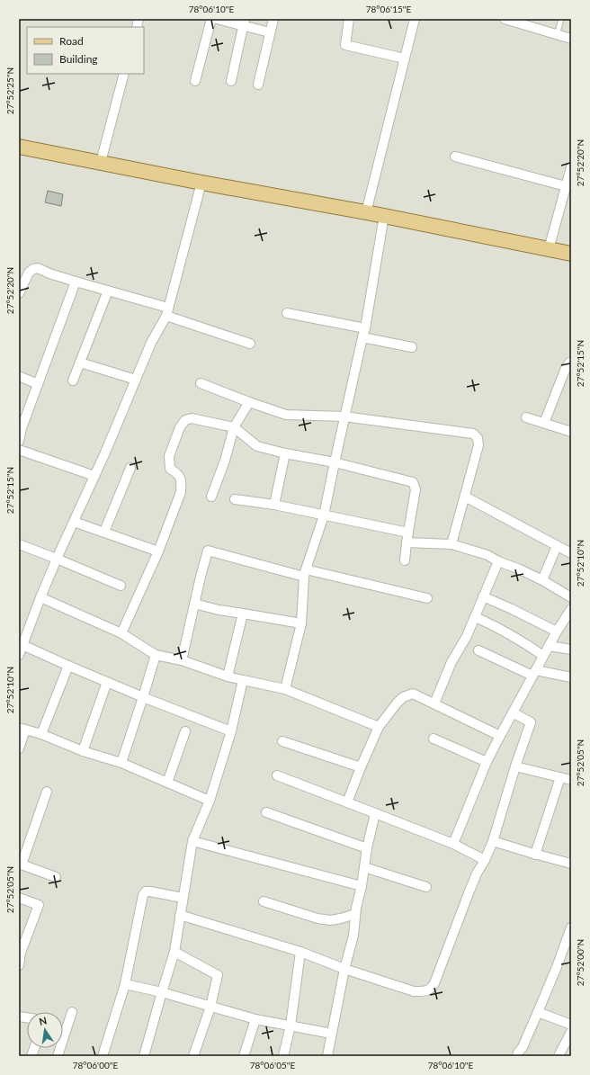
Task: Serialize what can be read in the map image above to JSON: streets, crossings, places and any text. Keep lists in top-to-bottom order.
{
  "legend": ["Road", "Building"],
  "north": "top",
  "coordinates": [
    "78°06'10\"E",
    "78°06'15\"E",
    "27°52'25\"N",
    "27°52'20\"N",
    "27°52'15\"N",
    "27°52'10\"N",
    "27°52'05\"N",
    "27°52'00\"N",
    "78°06'00\"E",
    "78°06'05\"E"
  ]
}
